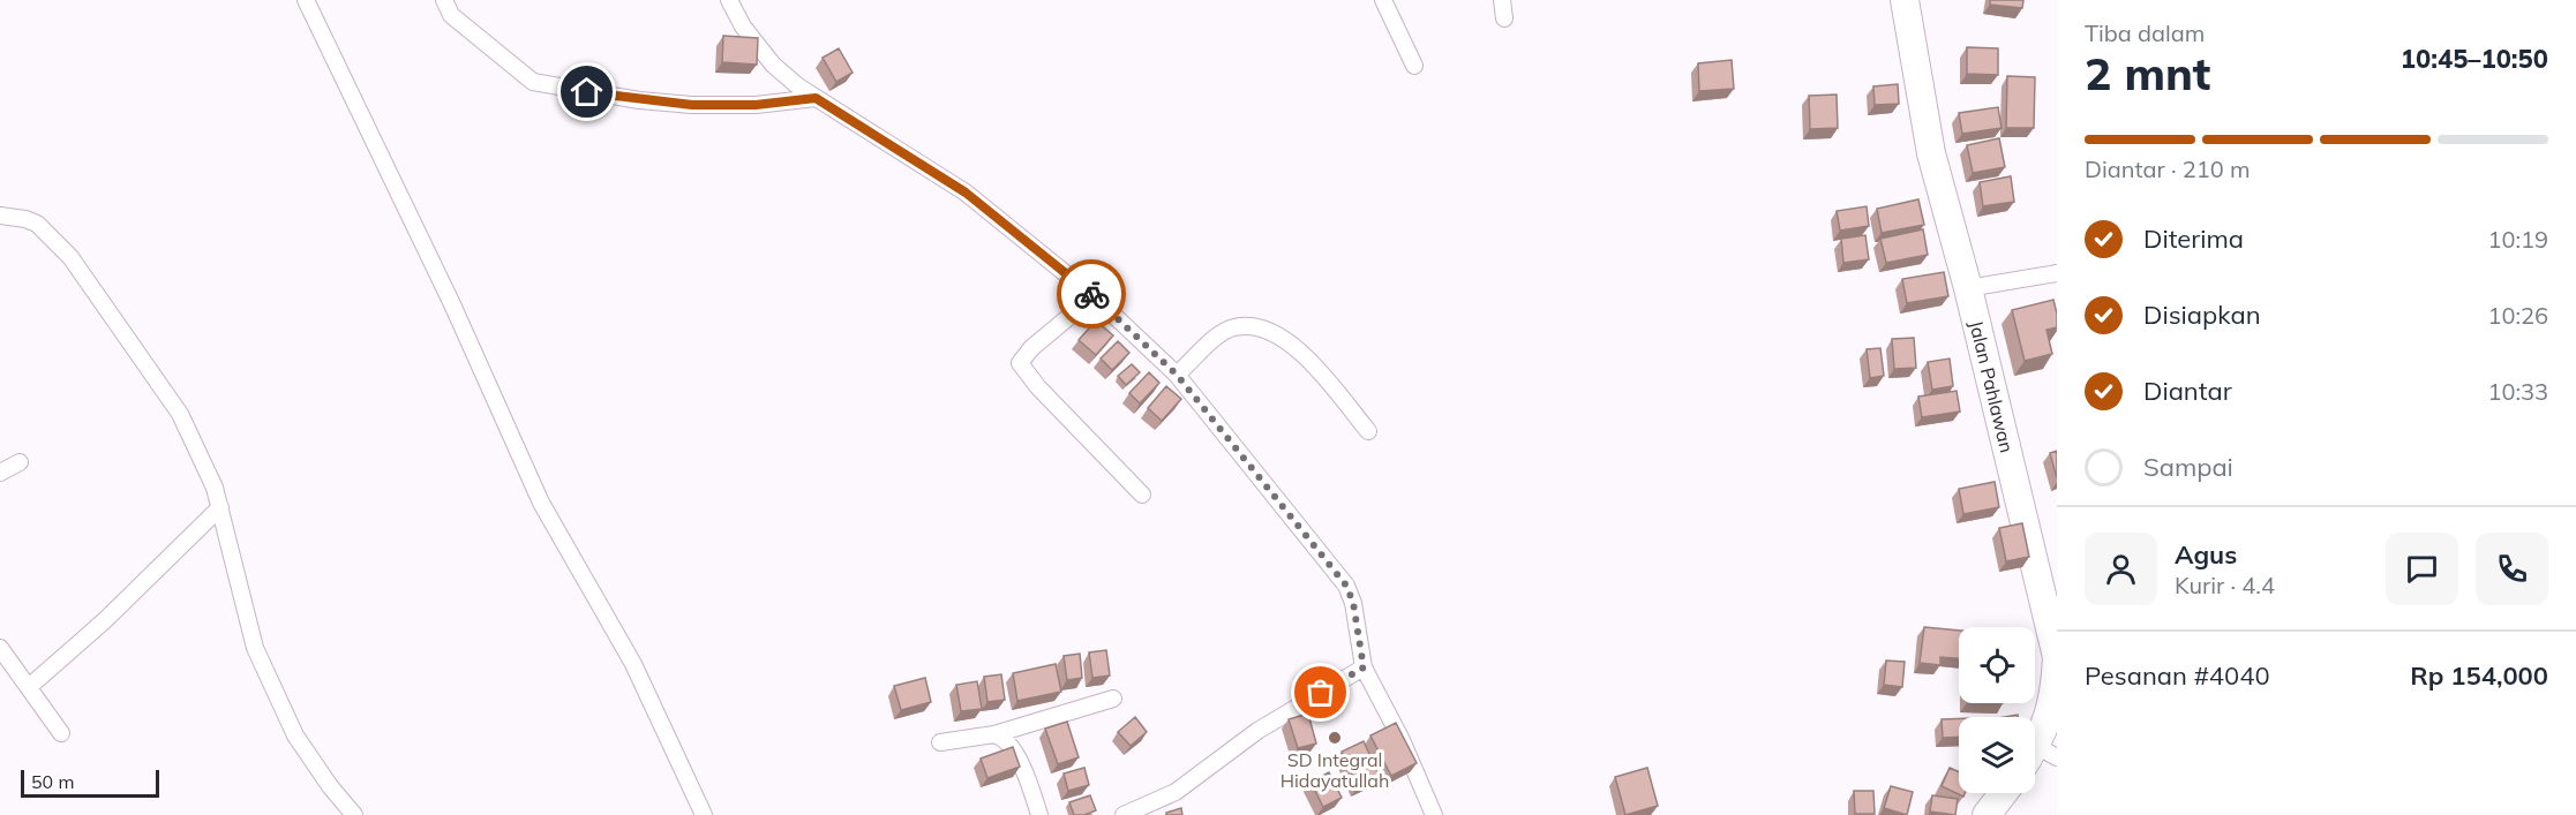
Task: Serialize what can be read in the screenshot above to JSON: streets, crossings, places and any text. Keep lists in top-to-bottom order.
{
  "streets": {
    "highway": ["Jalan Pahlawan"]
  },
  "places": ["SD Integral Hidayatullah"],
  "scale_bar": "50 m",
  "page": {
    "heading": ["2 mnt", "Tiba dalam", "10:45–10:50"],
    "panel": [
      "Agus",
      "Kurir · 4.4",
      "Pesanan #4040",
      "Rp 154,000"
    ],
    "bar": "Diantar · 210 m",
    "list": [
      ["Diterima", "10:19"],
      ["Disiapkan", "10:26"],
      ["Diantar", "10:33"],
      "Sampai"
    ],
    "scale": "50 m"
  }
}
